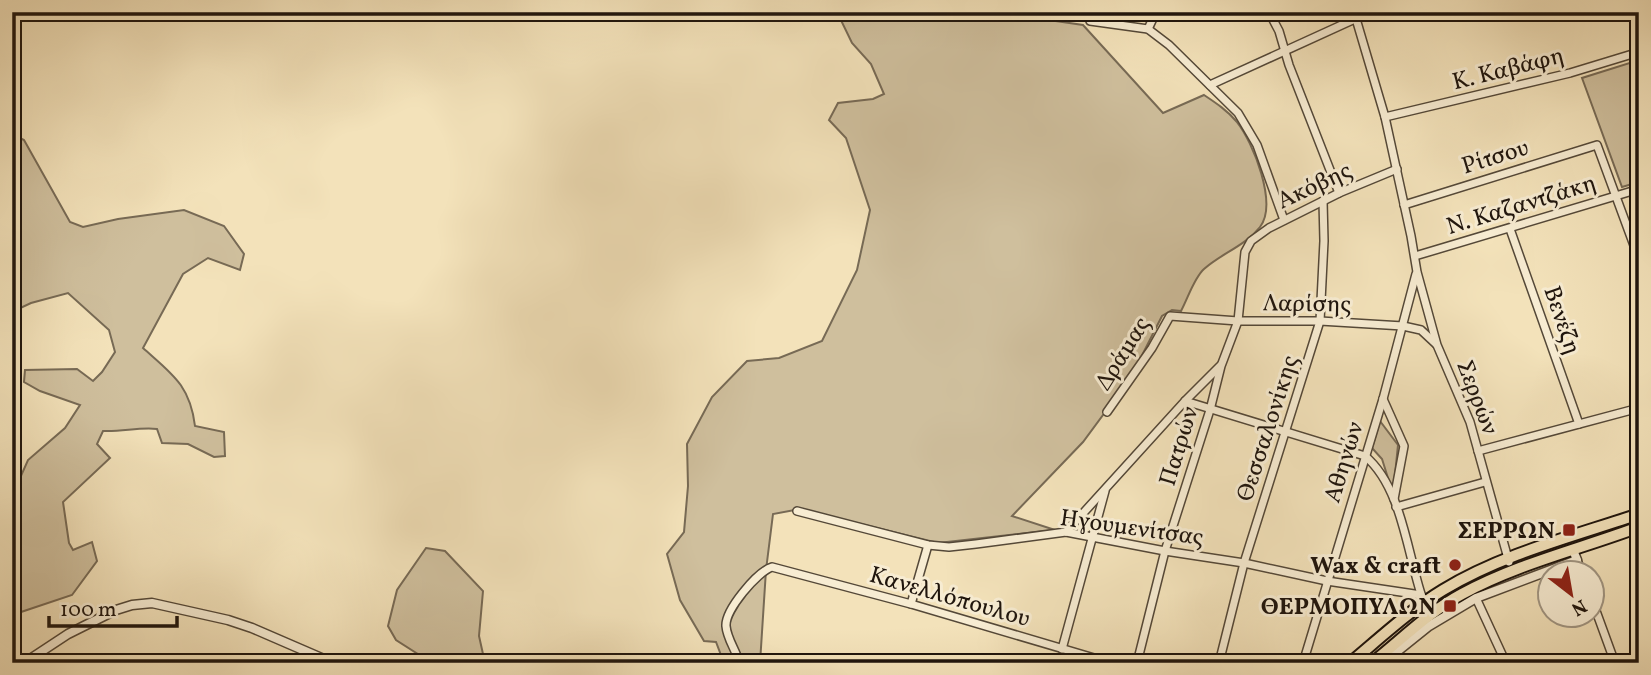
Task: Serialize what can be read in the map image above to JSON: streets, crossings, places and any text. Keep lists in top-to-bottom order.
{
  "streets": {
    "street": [
      "Κ. Καβάφη",
      "Ρίτσου",
      "Ακόβης",
      "Ν. Καζαντζάκη",
      "Λαρίσης",
      "Βενέζη",
      "Δράμας",
      "Σερρών",
      "Θεσσαλονίκης",
      "Πατρών",
      "Αθηνών",
      "Ηγουμενίτσας",
      "Κανελλόπουλου"
    ]
  },
  "crossings": [
    ["Ρίτσου", "Ν. Καζαντζάκη"],
    ["Ρίτσου", "Σερρών"],
    ["Ακόβης", "Θεσσαλονίκης"],
    ["Ακόβης", "Πατρών"],
    ["Ν. Καζαντζάκη", "Βενέζη"],
    ["Ν. Καζαντζάκη", "Σερρών"],
    ["Λαρίσης", "Δράμας"],
    ["Λαρίσης", "Σερρών"],
    ["Λαρίσης", "Θεσσαλονίκης"],
    ["Λαρίσης", "Πατρών"],
    ["Λαρίσης", "Αθηνών"],
    ["Σερρών", "Αθηνών"],
    ["Θεσσαλονίκης", "Ηγουμενίτσας"],
    ["Πατρών", "Ηγουμενίτσας"],
    ["Αθηνών", "Ηγουμενίτσας"]
  ],
  "places": {
    "transit": ["ΣΕΡΡΩΝ", "ΘΕΡΜΟΠΥΛΩΝ"],
    "other": ["Wax & craft"]
  },
  "scale_bar": "100 m",
  "north": "bottom right"
}
